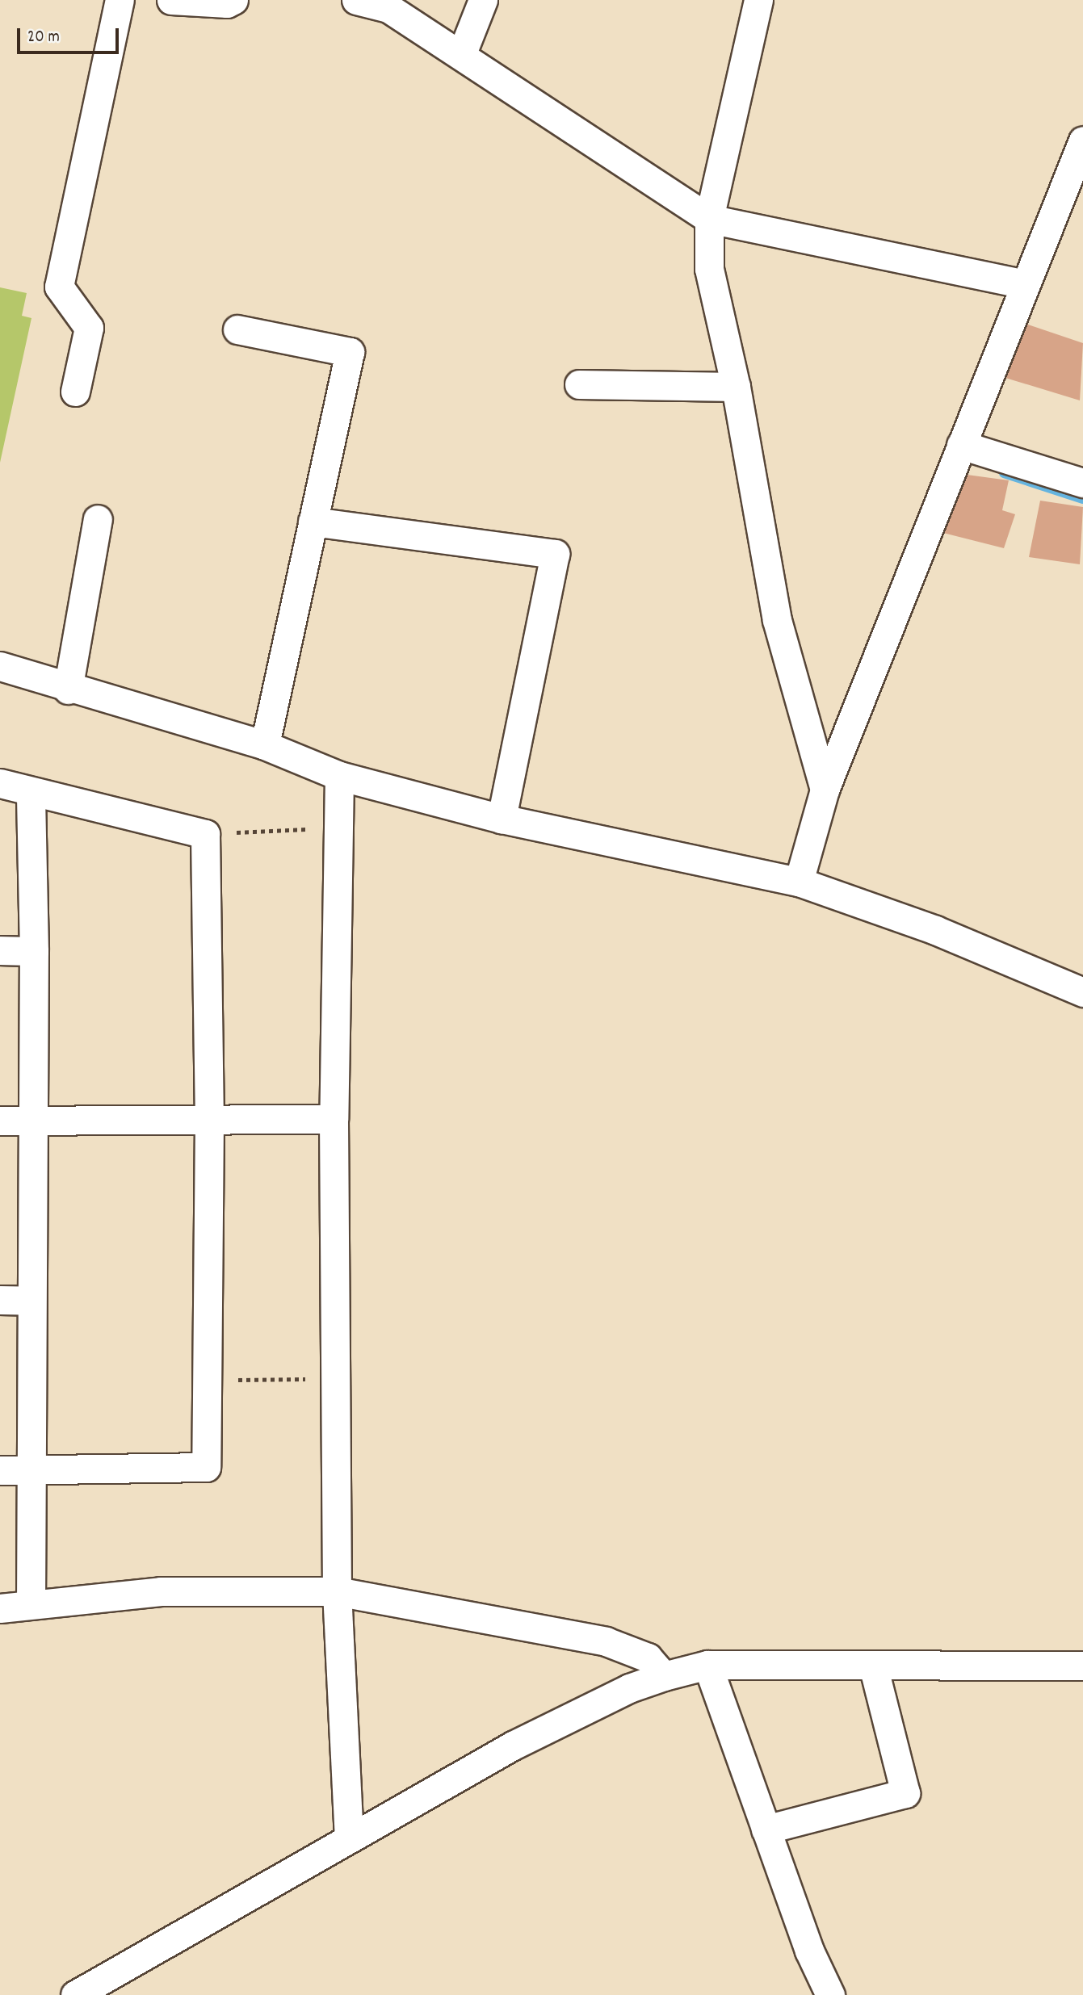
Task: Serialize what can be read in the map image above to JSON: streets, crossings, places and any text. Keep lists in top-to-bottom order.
{
  "scale_bar": "20 m"
}
